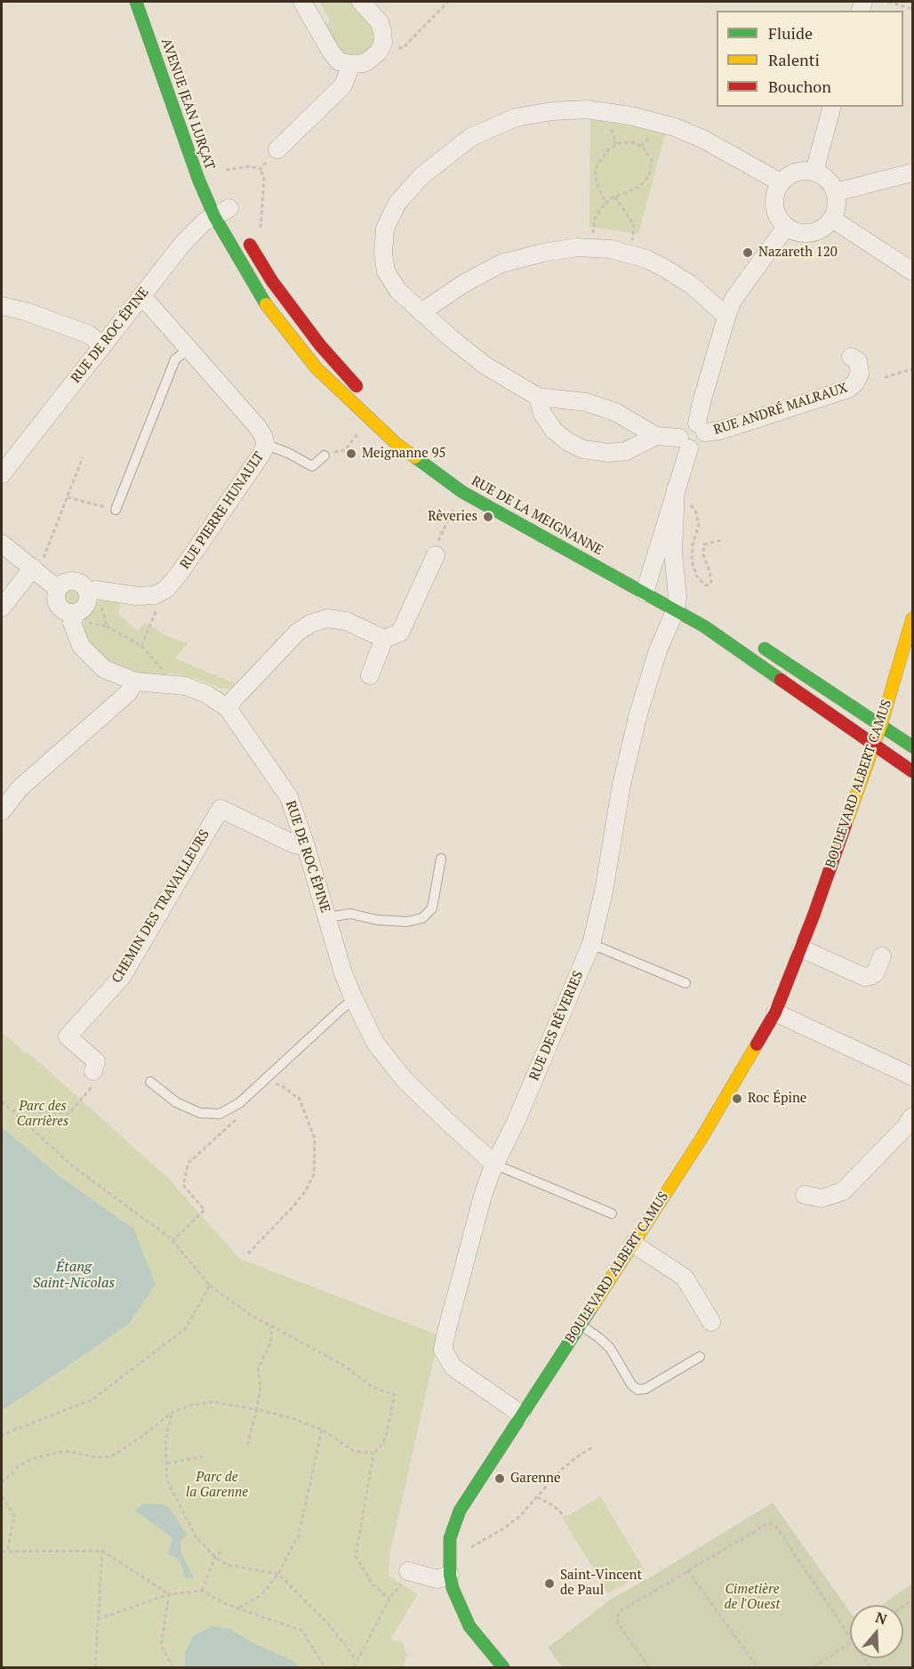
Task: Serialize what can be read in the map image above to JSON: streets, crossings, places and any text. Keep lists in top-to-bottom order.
{
  "streets": {
    "street": [
      "AVENUE JEAN LURÇAT",
      "RUE DE ROC ÉPINE",
      "RUE ANDRÉ MALRAUX",
      "RUE PIERRE HUNAULT",
      "RUE DE LA MEIGNANNE",
      "BOULEVARD ALBERT CAMUS",
      "CHEMIN DES TRAVAILLEURS",
      "RUE DES RÊVERIES"
    ]
  },
  "crossings": [
    ["AVENUE JEAN LURÇAT", "RUE DE ROC ÉPINE"],
    ["AVENUE JEAN LURÇAT", "RUE DE LA MEIGNANNE"],
    ["RUE DE ROC ÉPINE", "RUE PIERRE HUNAULT"],
    ["RUE DE ROC ÉPINE", "RUE DE LA MEIGNANNE"],
    ["RUE DE ROC ÉPINE", "CHEMIN DES TRAVAILLEURS"],
    ["RUE DE ROC ÉPINE", "RUE DES RÊVERIES"],
    ["RUE DE LA MEIGNANNE", "BOULEVARD ALBERT CAMUS"],
    ["RUE DE LA MEIGNANNE", "RUE DES RÊVERIES"],
    ["BOULEVARD ALBERT CAMUS", "RUE DES RÊVERIES"]
  ],
  "water": ["Étang Saint-Nicolas"],
  "parks": ["Parc des Carrières", "Parc de la Garenne", "Cimetière de l'Ouest"],
  "places": [
    "Nazareth 120",
    "Meignanne 95",
    "Rêveries",
    "Roc Épine",
    "Garenne",
    "Saint-Vincent de Paul"
  ],
  "legend": ["Fluide", "Ralenti", "Bouchon"],
  "north": "top"
}
